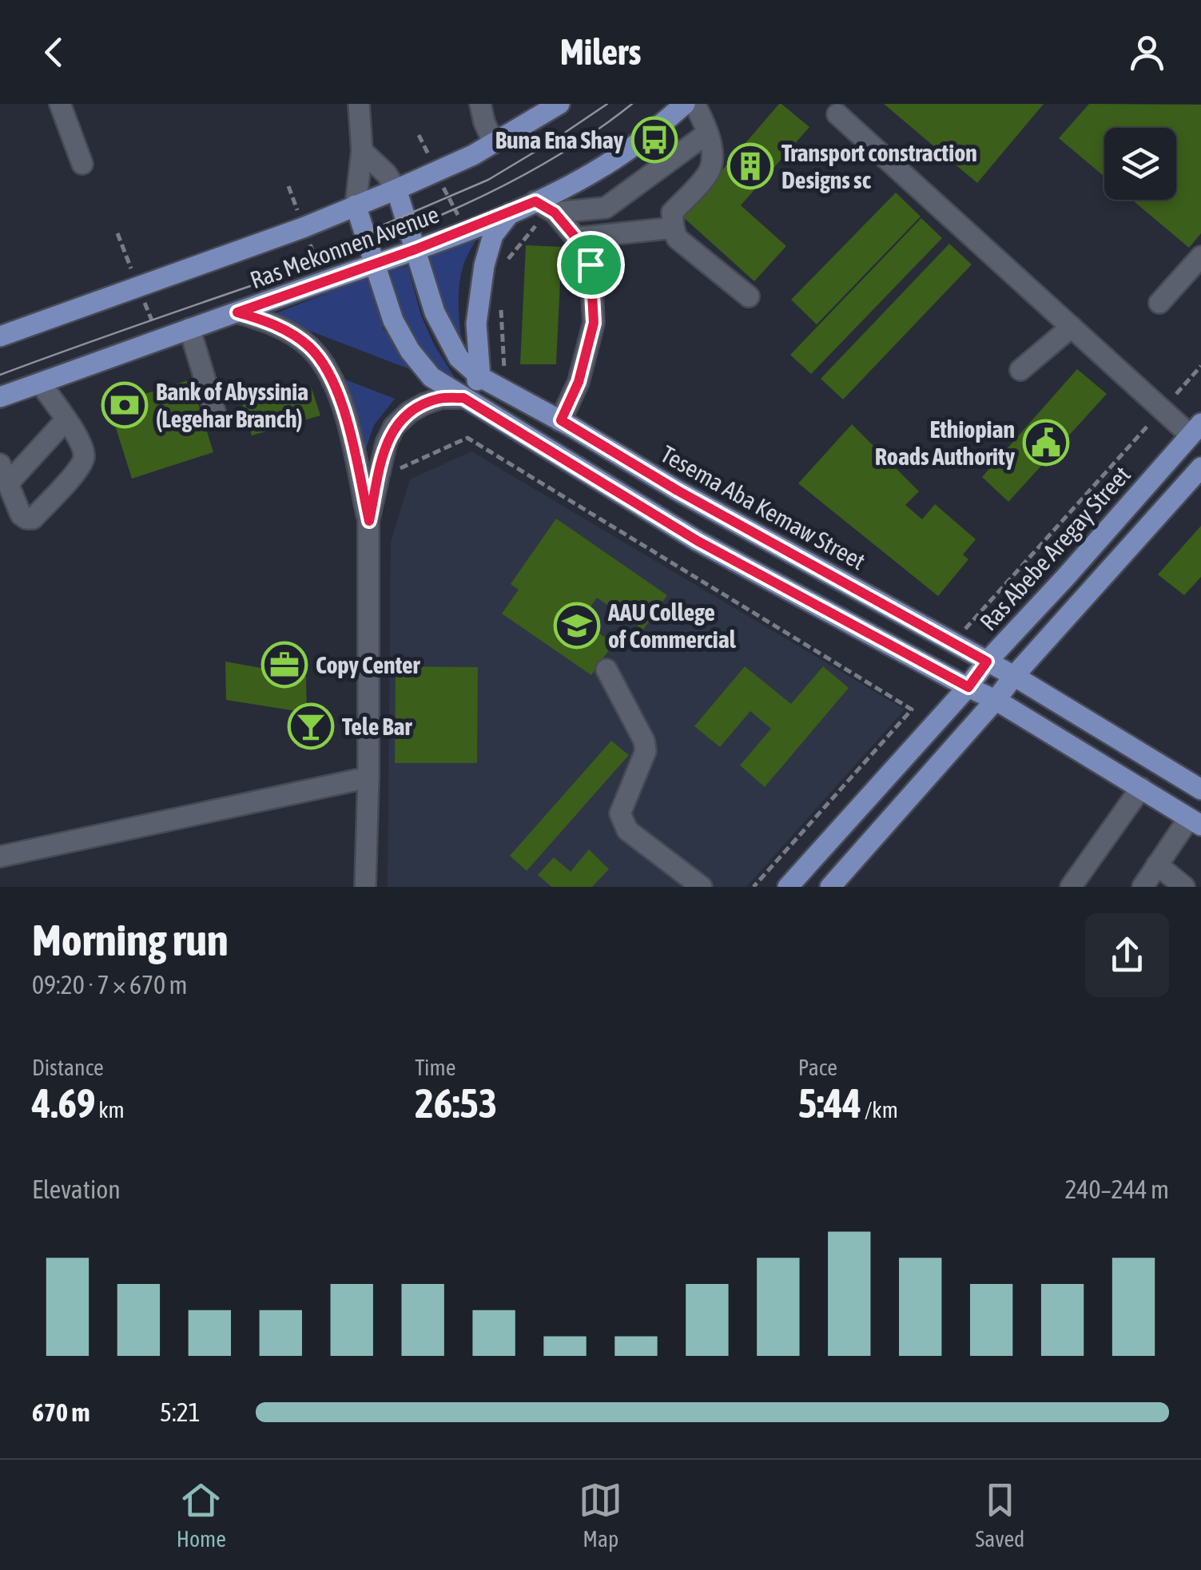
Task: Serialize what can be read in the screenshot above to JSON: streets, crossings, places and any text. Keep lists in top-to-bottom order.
{
  "streets": {
    "main road": ["Ras Mekonnen Avenue", "Tesema Aba Kemaw Street", "Ras Abebe Aregay Street"]
  },
  "crossings": [
    ["Ras Mekonnen Avenue", "Tesema Aba Kemaw Street"],
    ["Tesema Aba Kemaw Street", "Ras Abebe Aregay Street"]
  ],
  "places": {
    "bus stop": ["Buna Ena Shay"],
    "building": ["Transport constraction Designs sc"],
    "bank": ["Bank of Abyssinia (Legehar Branch)"],
    "public building": ["Ethiopian Roads Authority"],
    "school or university": ["AAU College of Commercial"],
    "office": ["Copy Center"],
    "bar": ["Tele Bar"]
  },
  "page": {
    "header": "Milers",
    "heading": ["Morning run", "09:20 · 7 × 670 m"],
    "stats": [
      ["Distance", "4.69 km"],
      ["Time", "26:53"],
      ["Pace", "5:44 /km"]
    ],
    "chart": ["Elevation", "240–244 m"],
    "list": [
      {
        "name": "670 m",
        "note": "5:21"
      }
    ],
    "tabs": ["Home", "Map", "Saved"]
  }
}
